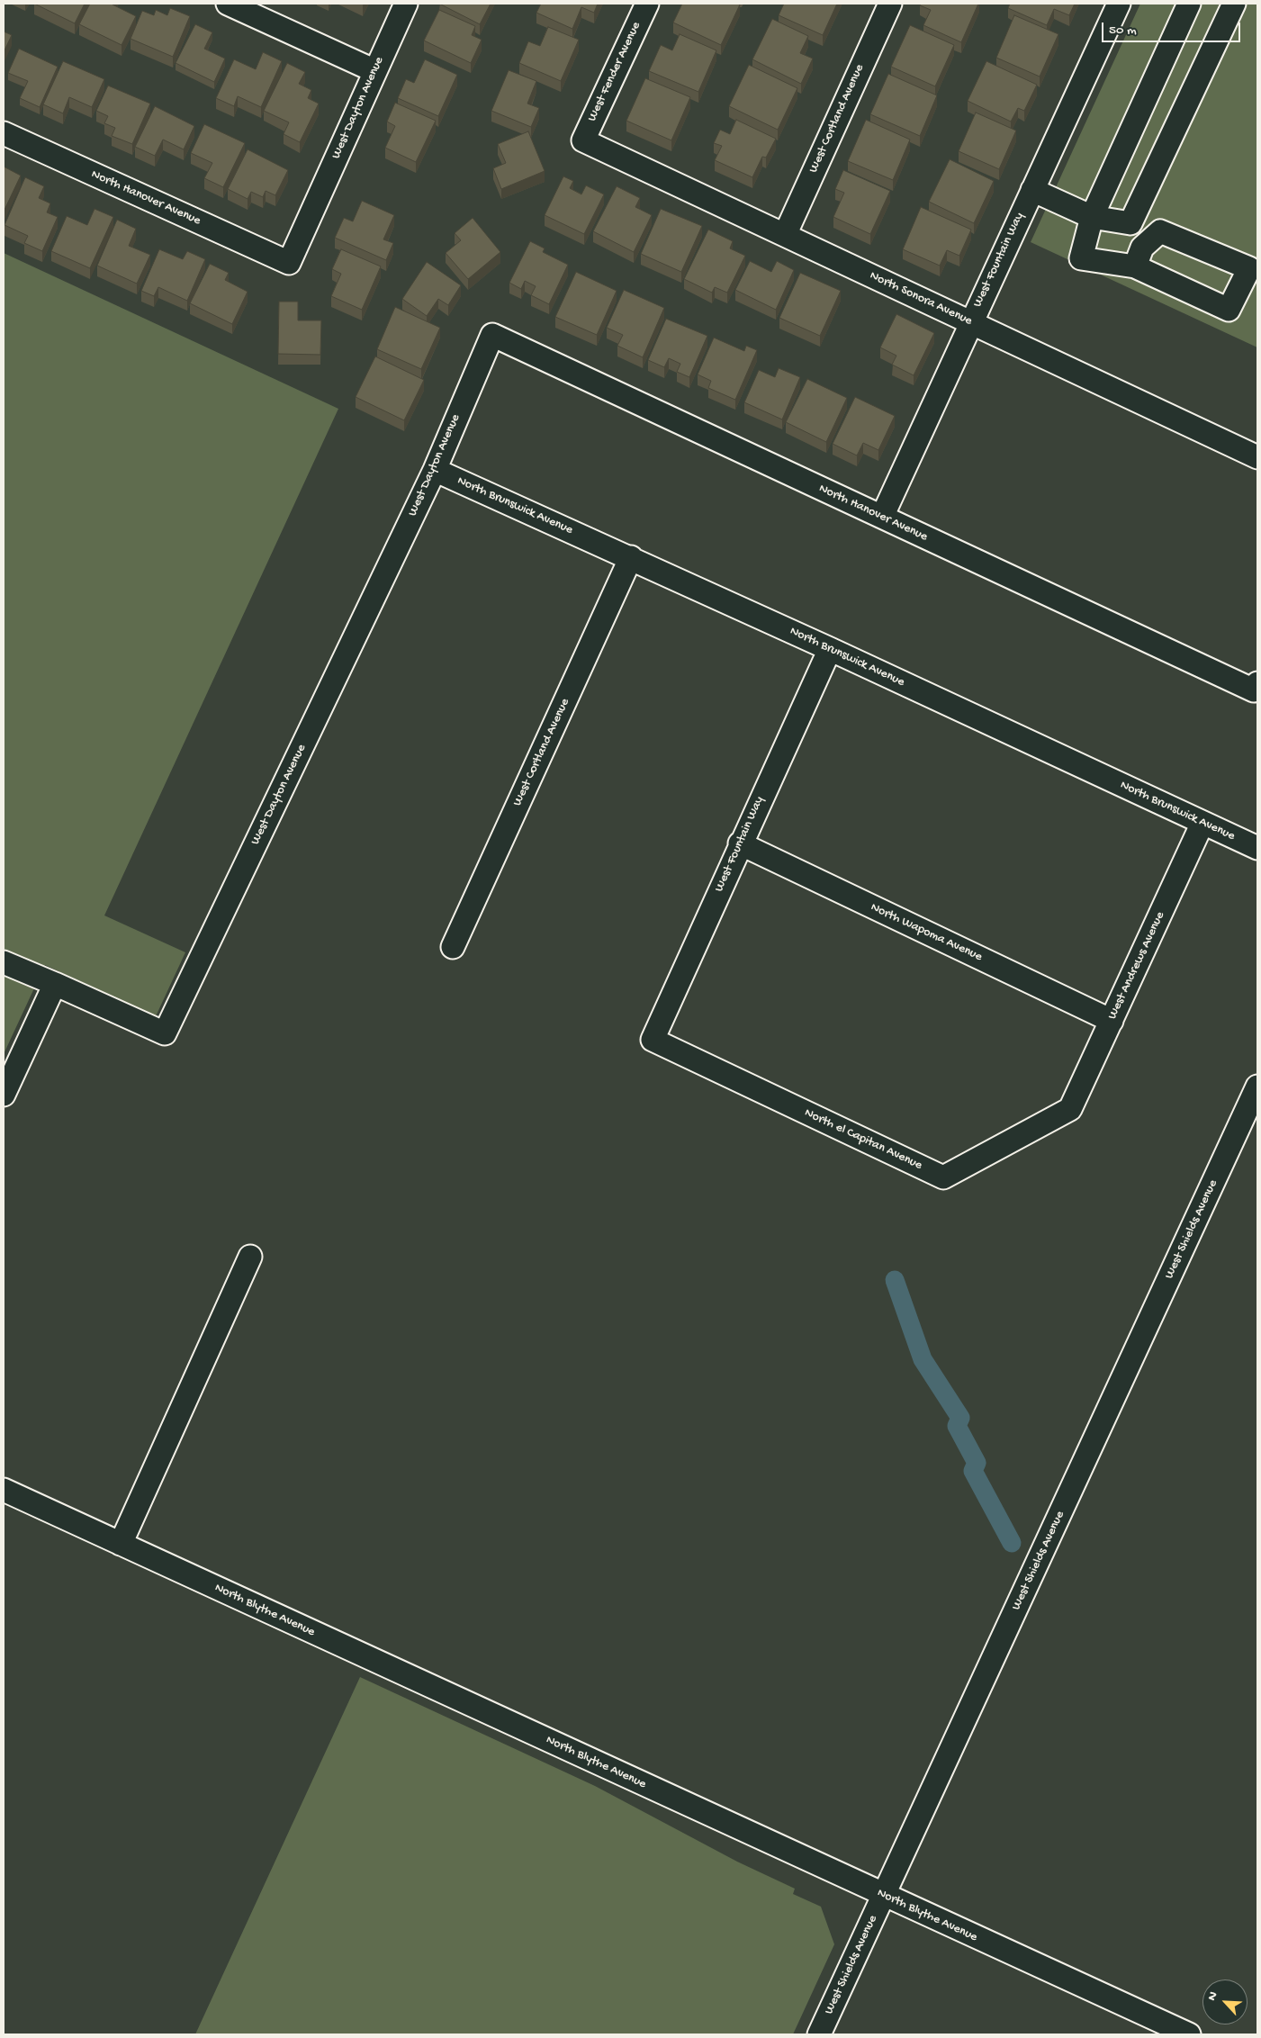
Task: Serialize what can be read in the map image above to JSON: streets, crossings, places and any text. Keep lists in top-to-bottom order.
{
  "streets": {
    "street": [
      "West Fender Avenue",
      "West Dayton Avenue",
      "West Cortland Avenue",
      "North Hanover Avenue",
      "West Fountain Way",
      "North Sonora Avenue",
      "North Brunswick Avenue",
      "North Wapoma Avenue",
      "West Andrews Avenue",
      "North el Capitan Avenue",
      "West Shields Avenue",
      "North Blythe Avenue"
    ]
  },
  "crossings": [
    ["West Fender Avenue", "North Sonora Avenue"],
    ["West Dayton Avenue", "North Hanover Avenue"],
    ["West Dayton Avenue", "North Brunswick Avenue"],
    ["West Cortland Avenue", "North Sonora Avenue"],
    ["West Cortland Avenue", "North Brunswick Avenue"],
    ["North Hanover Avenue", "West Fountain Way"],
    ["West Fountain Way", "North Sonora Avenue"],
    ["West Fountain Way", "North Brunswick Avenue"],
    ["West Fountain Way", "North Wapoma Avenue"],
    ["West Fountain Way", "North el Capitan Avenue"],
    ["North Brunswick Avenue", "West Andrews Avenue"],
    ["North Wapoma Avenue", "West Andrews Avenue"],
    ["West Andrews Avenue", "North el Capitan Avenue"],
    ["West Shields Avenue", "North Blythe Avenue"]
  ],
  "scale_bar": "50 m",
  "north": "top left"
}
